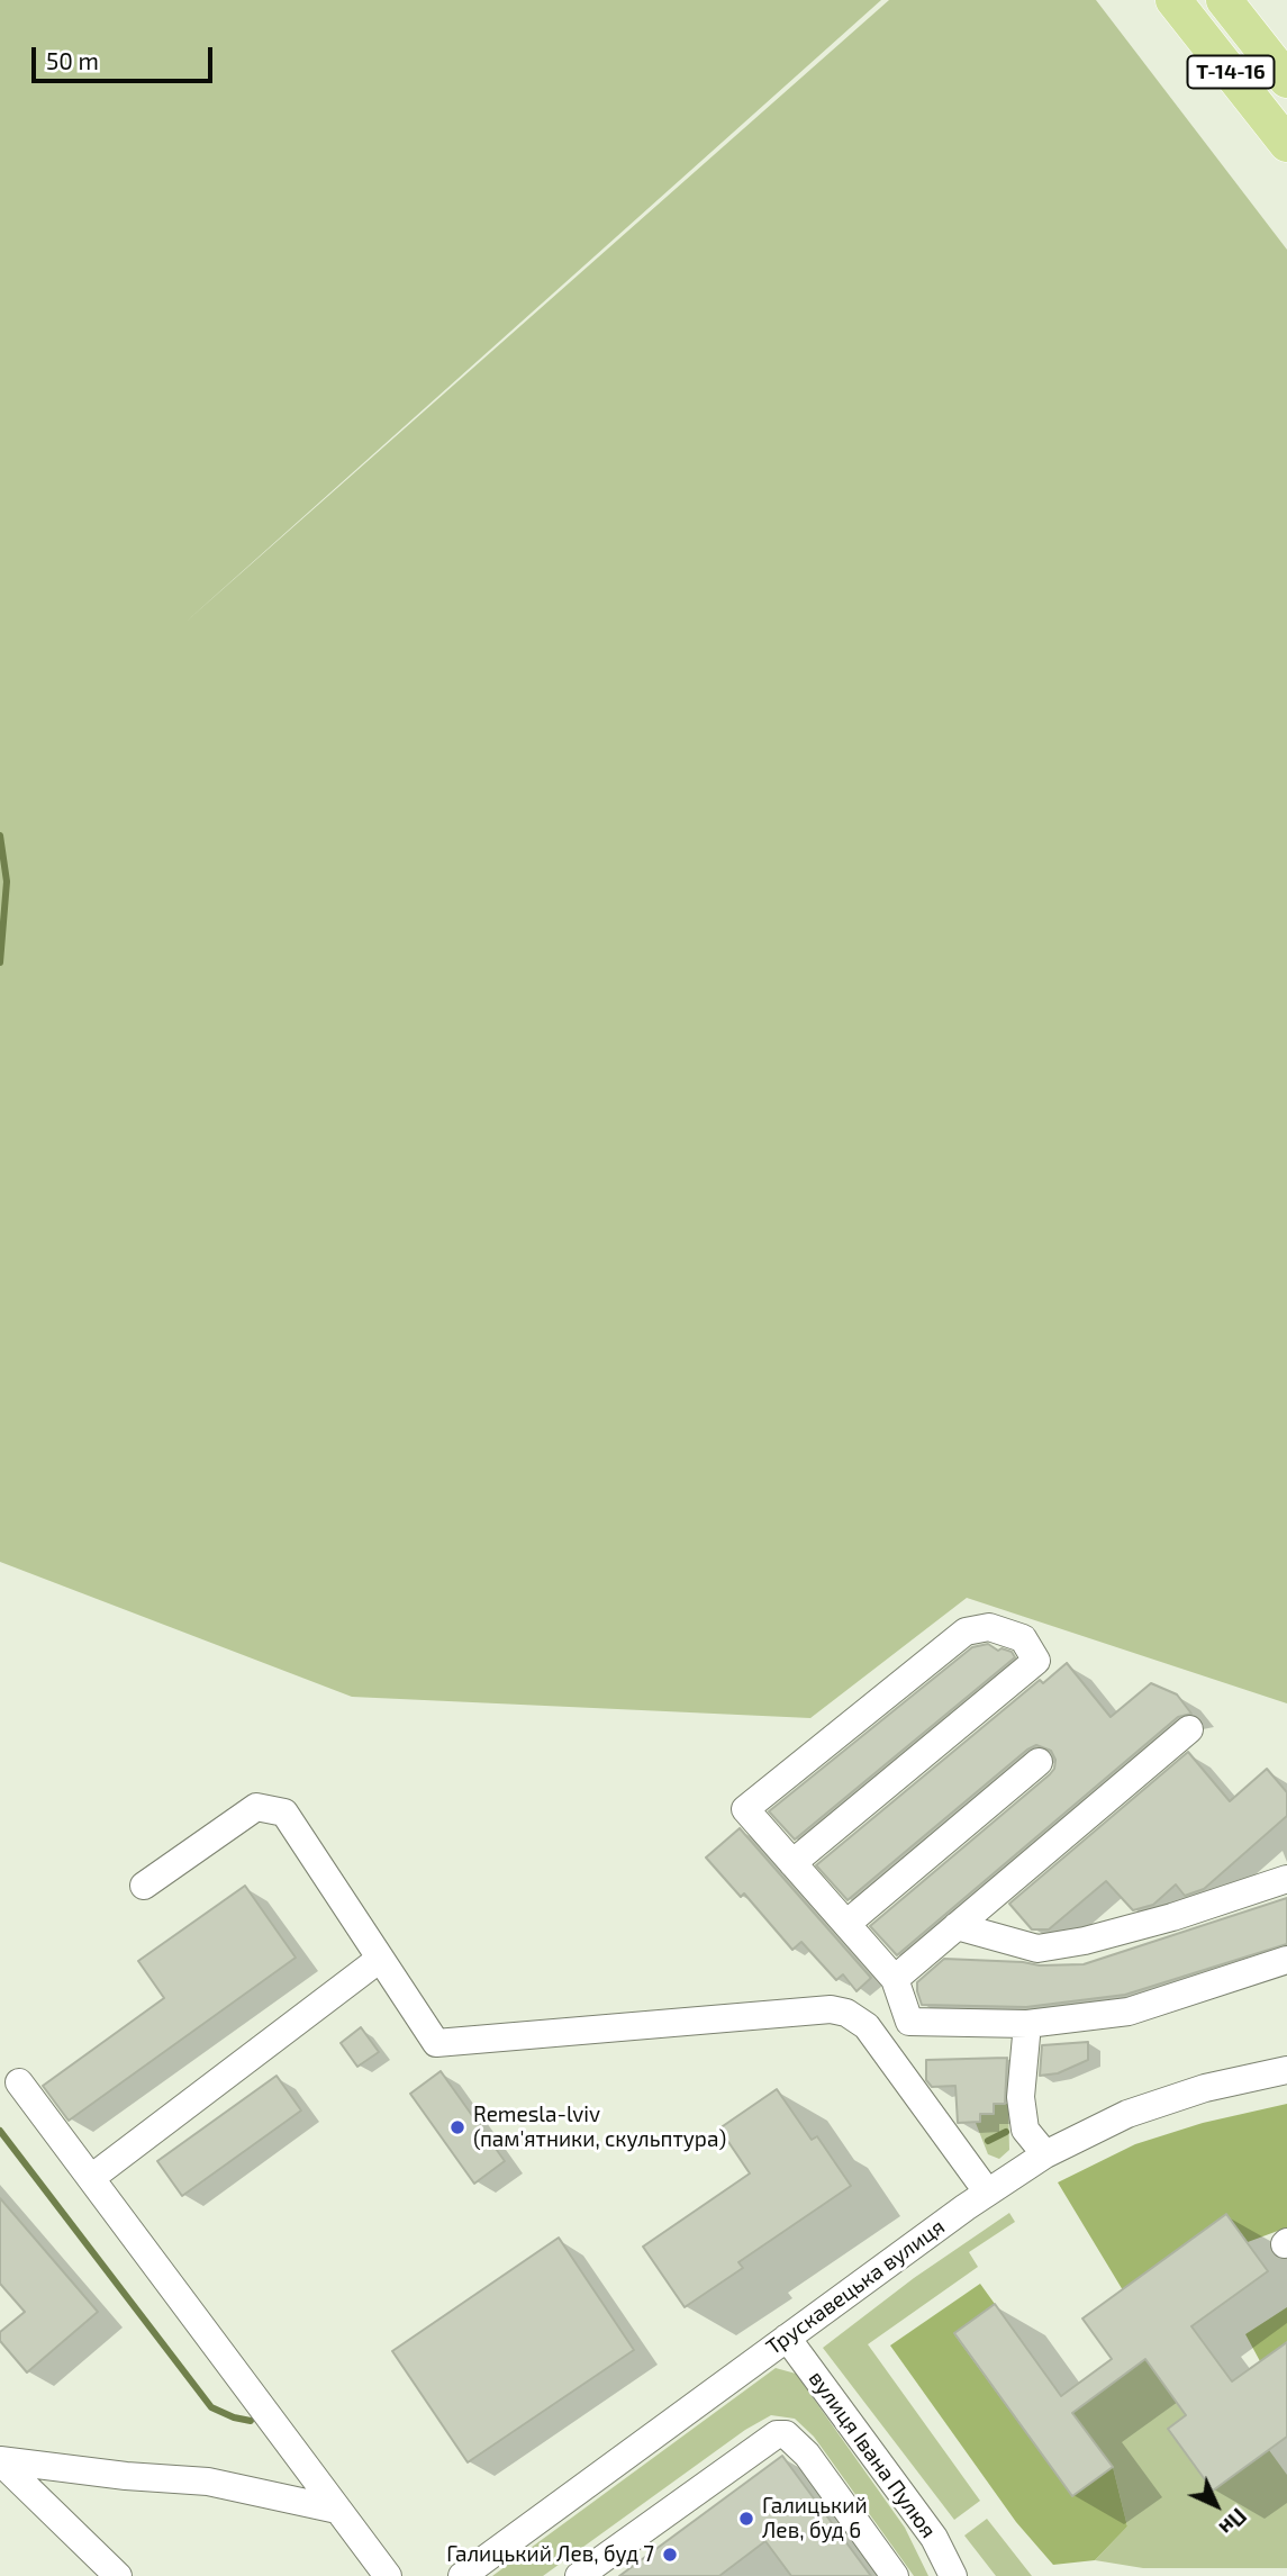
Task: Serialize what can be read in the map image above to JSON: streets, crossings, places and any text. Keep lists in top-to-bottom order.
{
  "streets": {
    "main road": ["Т-14-16"],
    "street": ["Трускавецька вулиця", "вулиця Івана Пулюя"]
  },
  "crossings": [
    ["Трускавецька вулиця", "вулиця Івана Пулюя"]
  ],
  "places": ["Remesla-lviv (пам'ятники, скульптура)", "Галицький Лев, буд 6", "Галицький Лев, буд 7"],
  "scale_bar": "50 m",
  "north": "bottom right"
}
